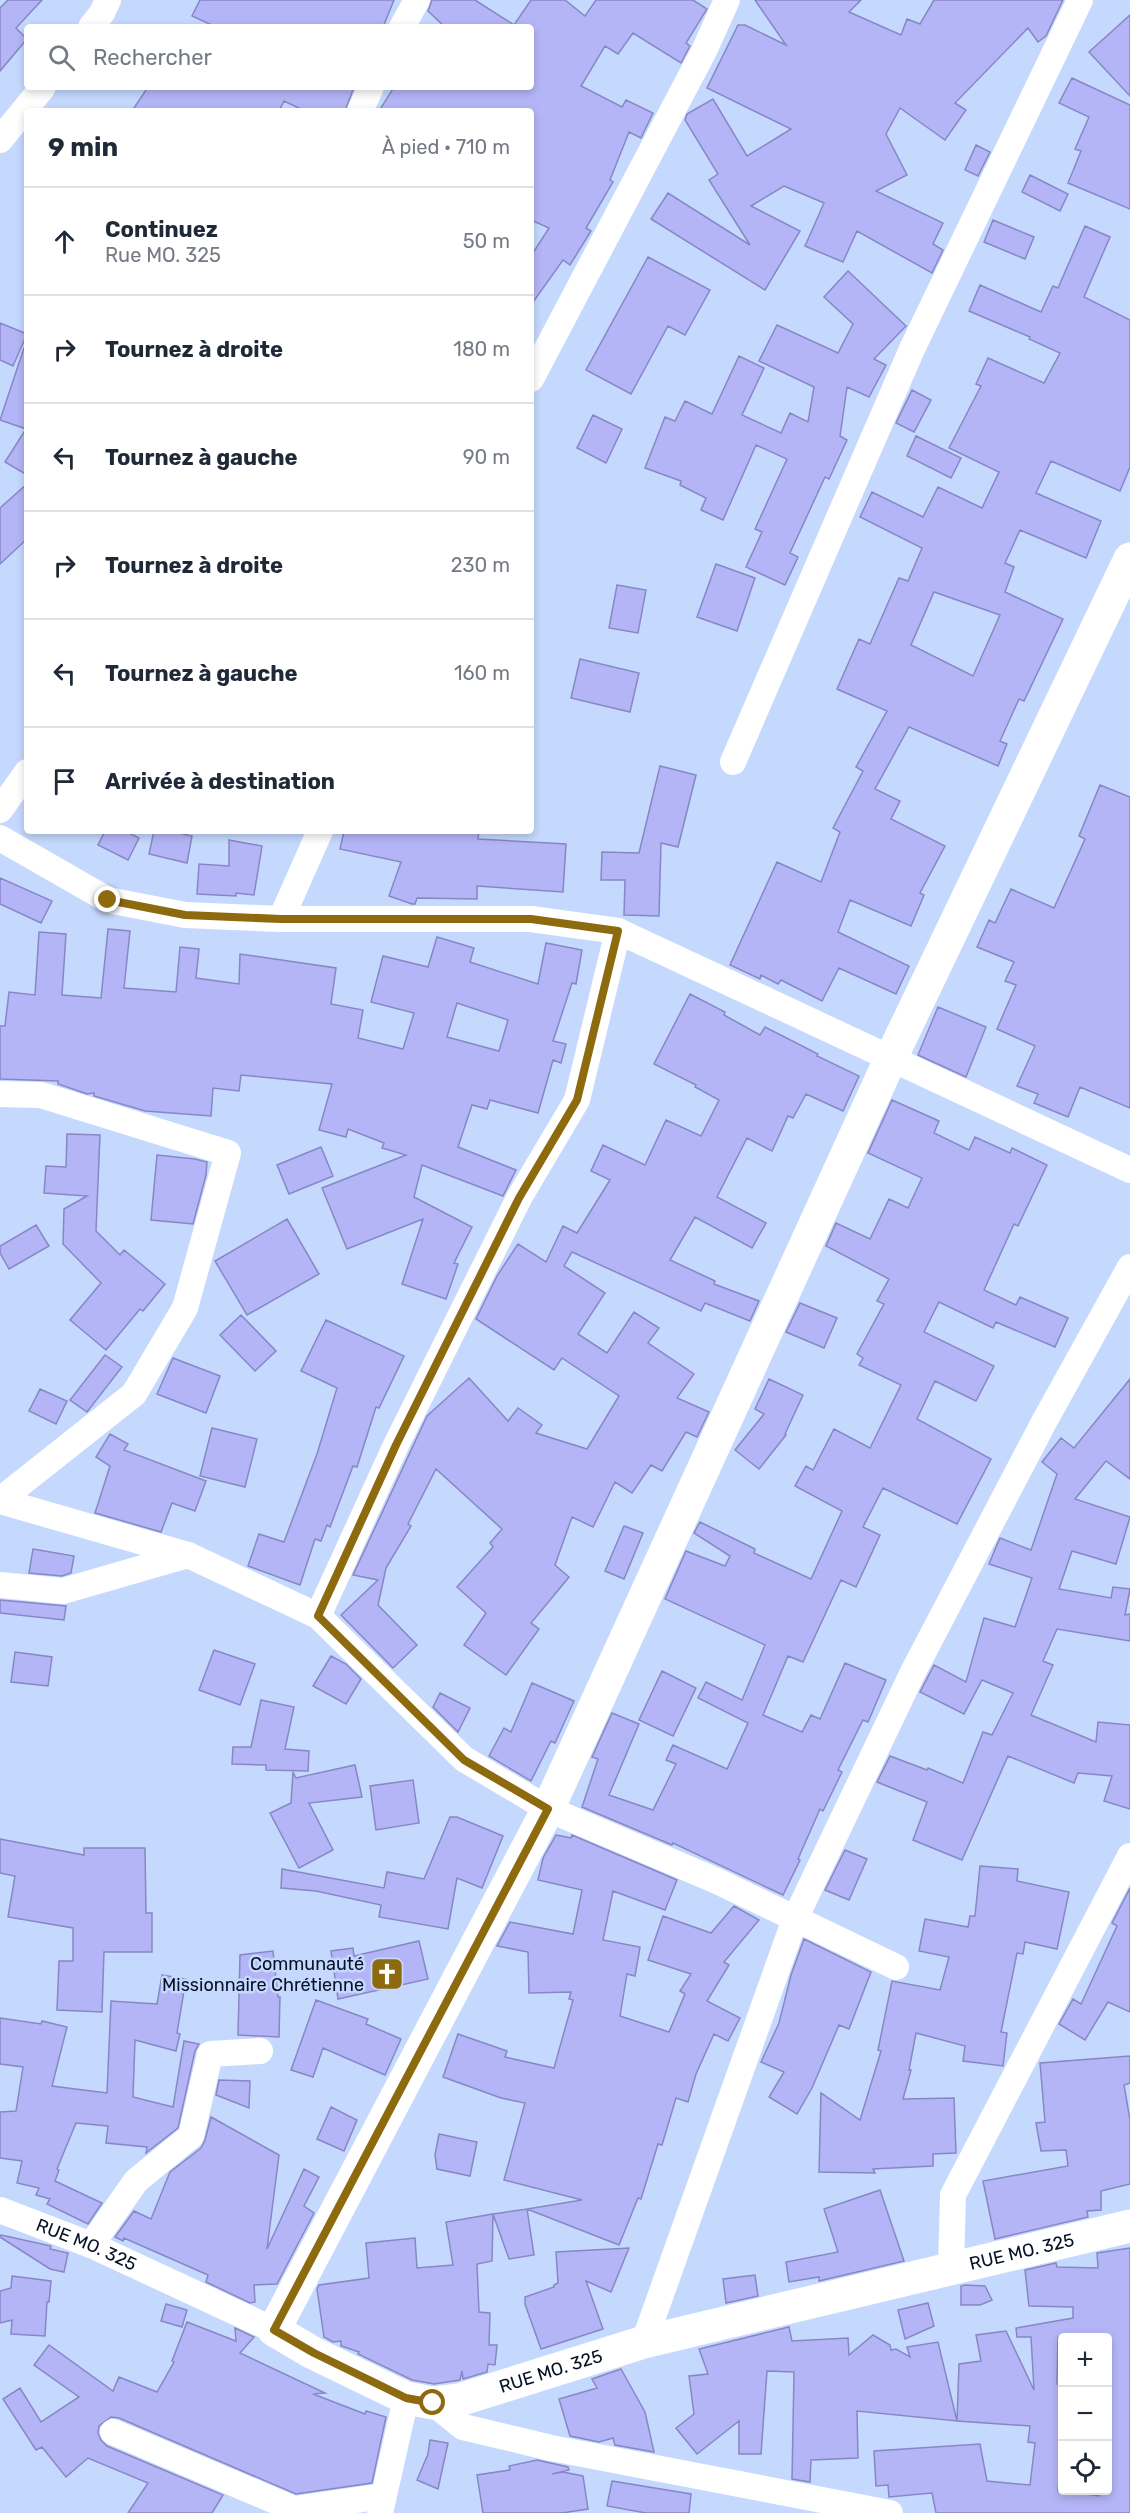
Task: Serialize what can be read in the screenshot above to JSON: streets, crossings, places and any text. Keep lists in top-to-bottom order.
{
  "streets": {
    "street": ["RUE MO. 325"]
  },
  "places": {
    "church": ["Communauté Missionnaire Chrétienne"]
  },
  "page": {
    "search": "Rechercher",
    "heading": ["9 min", "À pied · 710 m"],
    "list": [
      ["Continuez", "Rue MO. 325", "50 m"],
      ["Tournez à droite", "180 m"],
      ["Tournez à gauche", "90 m"],
      ["Tournez à droite", "230 m"],
      ["Tournez à gauche", "160 m"],
      "Arrivée à destination"
    ],
    "map_buttons": ["+", "−"]
  }
}
